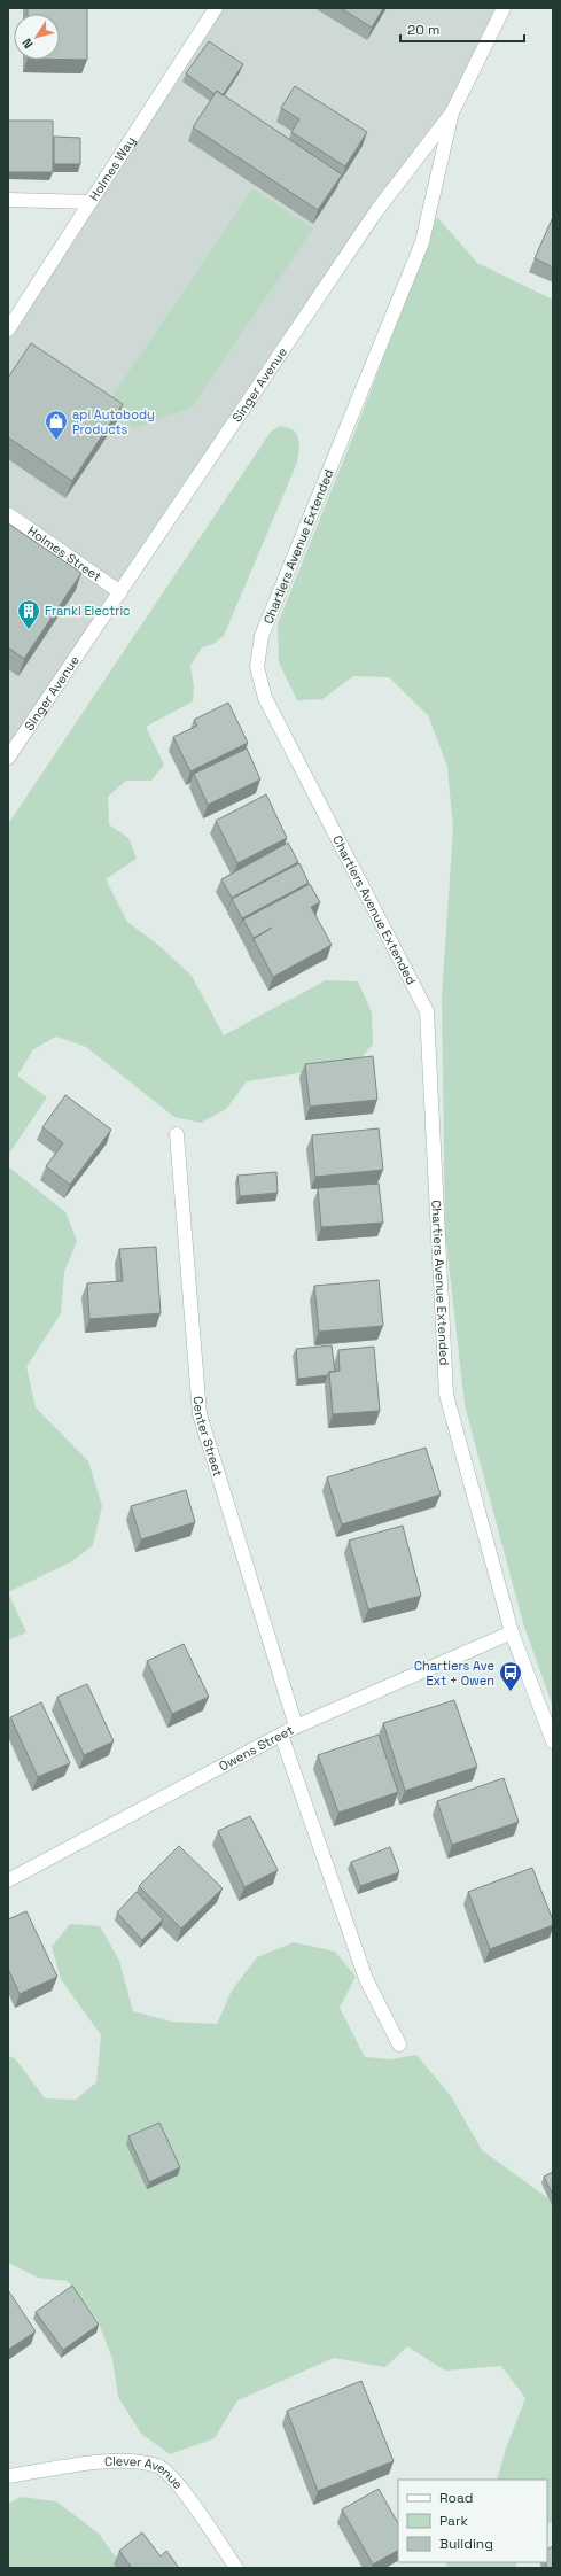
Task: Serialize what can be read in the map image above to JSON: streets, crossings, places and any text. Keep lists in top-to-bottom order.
{
  "streets": {
    "street": [
      "Holmes Way",
      "Singer Avenue",
      "Chartiers Avenue Extended",
      "Holmes Street",
      "Center Street",
      "Owens Street",
      "Clever Avenue"
    ]
  },
  "crossings": [
    ["Singer Avenue", "Chartiers Avenue Extended"],
    ["Singer Avenue", "Holmes Street"],
    ["Chartiers Avenue Extended", "Owens Street"],
    ["Center Street", "Owens Street"]
  ],
  "places": {
    "shop": ["api Autobody Products"],
    "building": ["Frankl Electric"],
    "bus stop": ["Chartiers Ave Ext + Owen"]
  },
  "legend": ["Road", "Park", "Building"],
  "scale_bar": "20 m",
  "north": "bottom left"
}
